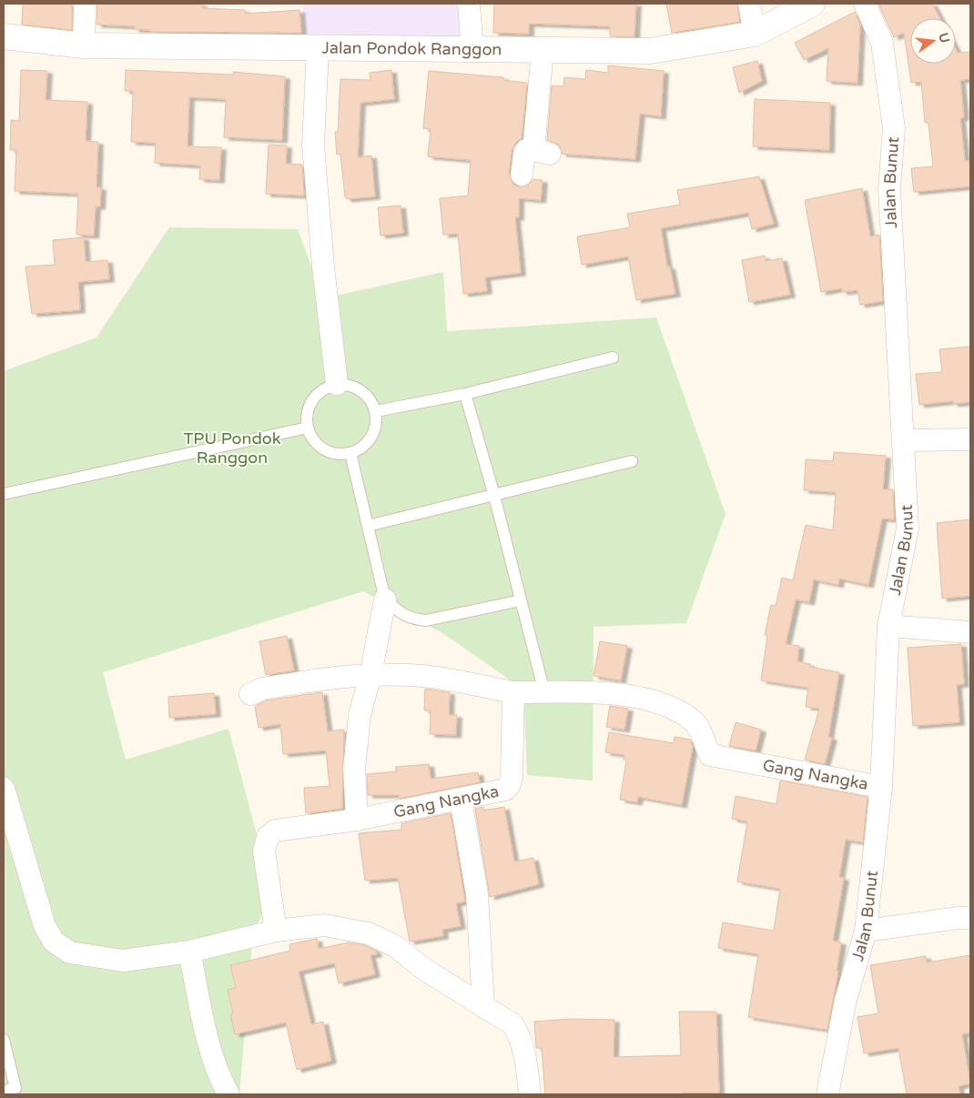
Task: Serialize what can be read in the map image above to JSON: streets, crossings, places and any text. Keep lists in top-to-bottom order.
{
  "streets": {
    "street": ["Jalan Pondok Ranggon", "Jalan Bunut", "Gang Nangka"]
  },
  "crossings": [
    ["Jalan Bunut", "Gang Nangka"]
  ],
  "parks": ["TPU Pondok Ranggon"],
  "north": "right"
}
